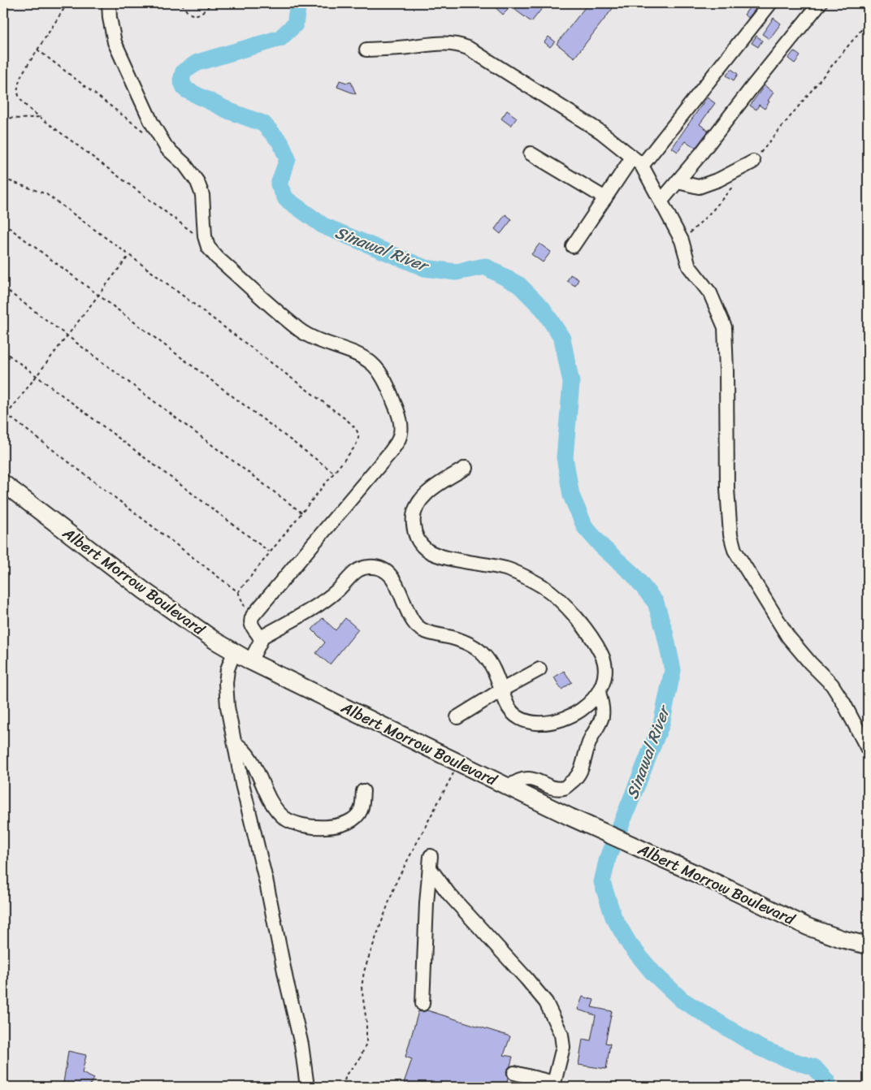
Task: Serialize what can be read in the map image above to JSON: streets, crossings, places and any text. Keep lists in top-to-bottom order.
{
  "streets": {
    "main road": ["Albert Morrow Boulevard"]
  },
  "water": ["Sinawal River"]
}
